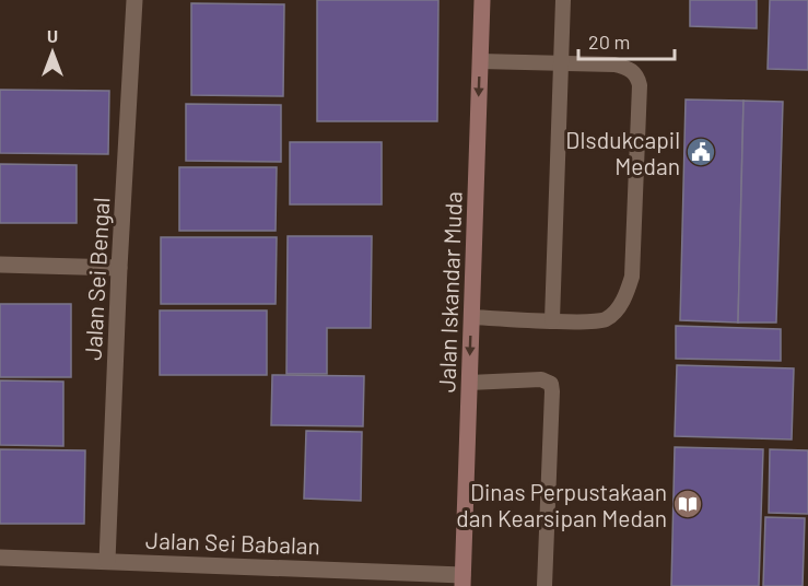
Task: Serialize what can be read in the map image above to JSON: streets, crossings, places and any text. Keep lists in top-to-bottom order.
{
  "streets": {
    "main road": ["Jalan Iskandar Muda"],
    "street": ["Jalan Sei Bengal", "Jalan Sei Babalan"]
  },
  "crossings": [
    ["Jalan Sei Bengal", "Jalan Sei Babalan"],
    ["Jalan Iskandar Muda", "Jalan Sei Babalan"]
  ],
  "one_way": ["Jalan Iskandar Muda"],
  "places": {
    "public building": ["DIsdukcapil Medan"],
    "library": ["Dinas Perpustakaan dan Kearsipan Medan"]
  },
  "scale_bar": "20 m",
  "north": "top"
}
